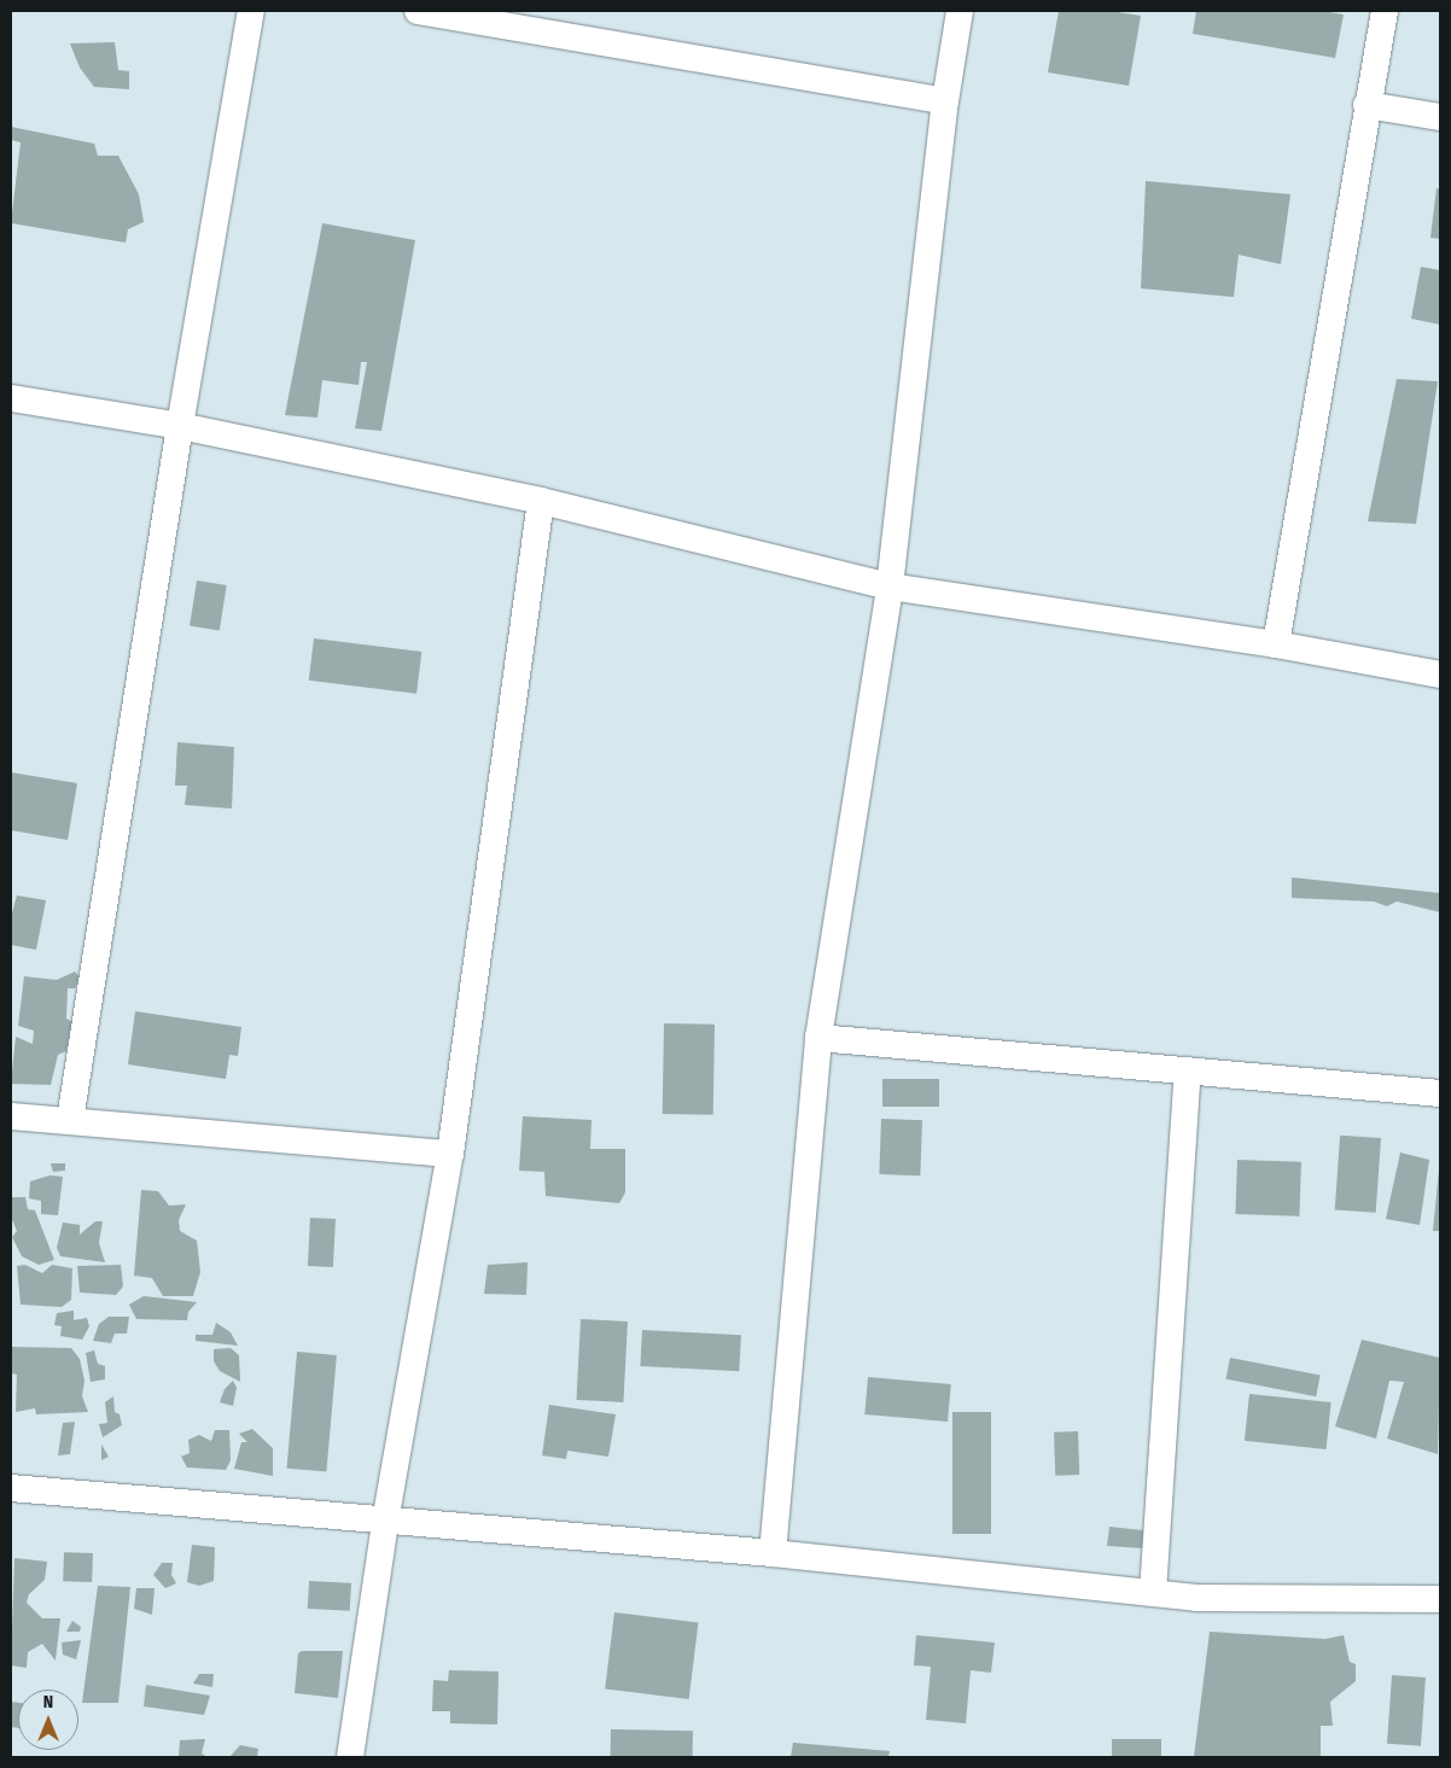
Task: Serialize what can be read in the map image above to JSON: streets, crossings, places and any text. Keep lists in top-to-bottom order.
{
  "north": "top"
}
